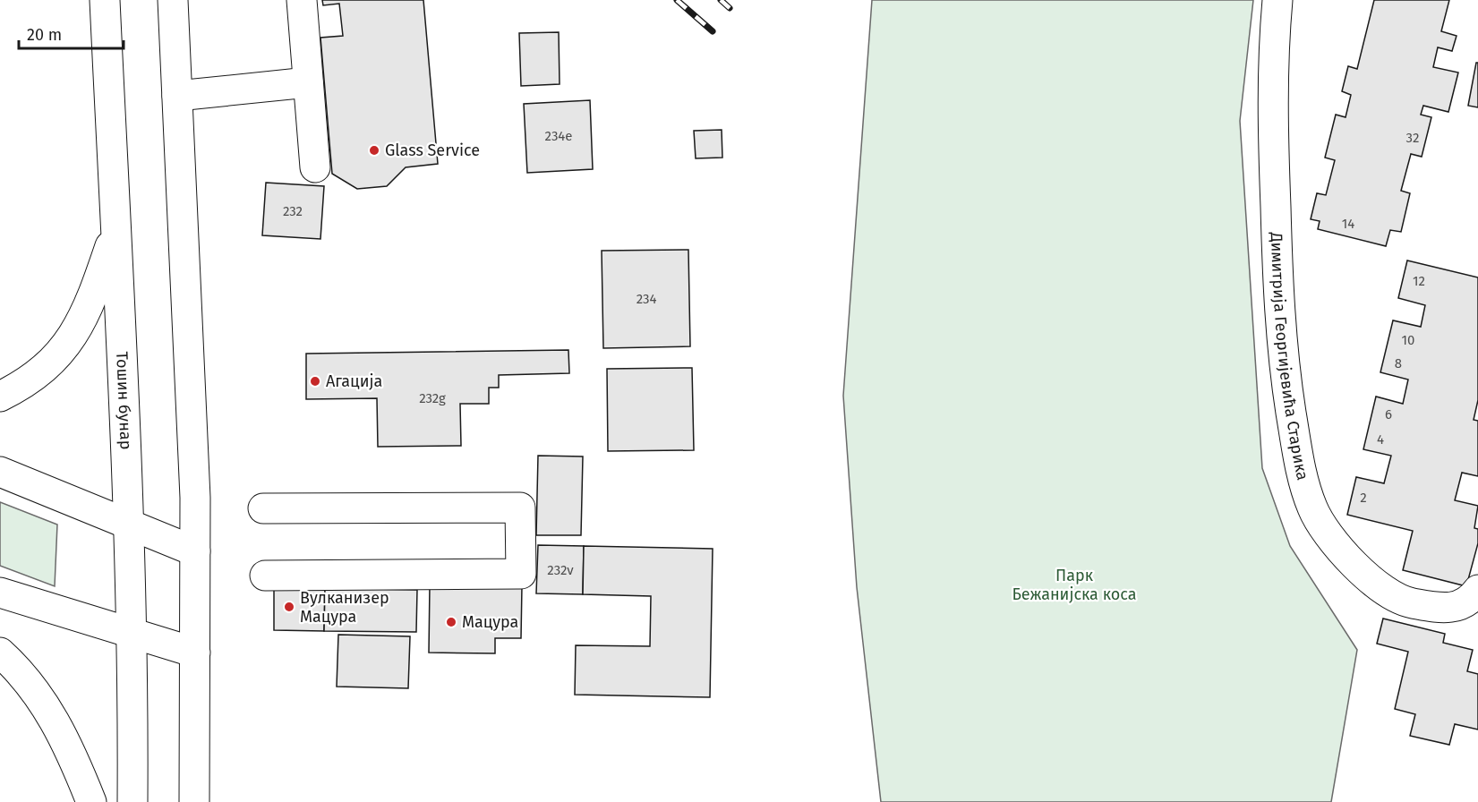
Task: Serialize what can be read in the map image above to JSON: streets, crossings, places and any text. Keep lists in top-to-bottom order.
{
  "streets": {
    "main road": ["Димитрија Георгијевића Старика", "Тошин бунар"]
  },
  "parks": ["Парк Бежанијска коса"],
  "places": [
    "Glass Service",
    "Агација",
    "Вулканизер Мацура",
    "Мацура"
  ],
  "house_numbers": [
    "234e",
    "32",
    "232",
    "14",
    "12",
    "234",
    "10",
    "8",
    "232g",
    "6",
    "4",
    "2",
    "232v"
  ],
  "scale_bar": "20 m"
}
